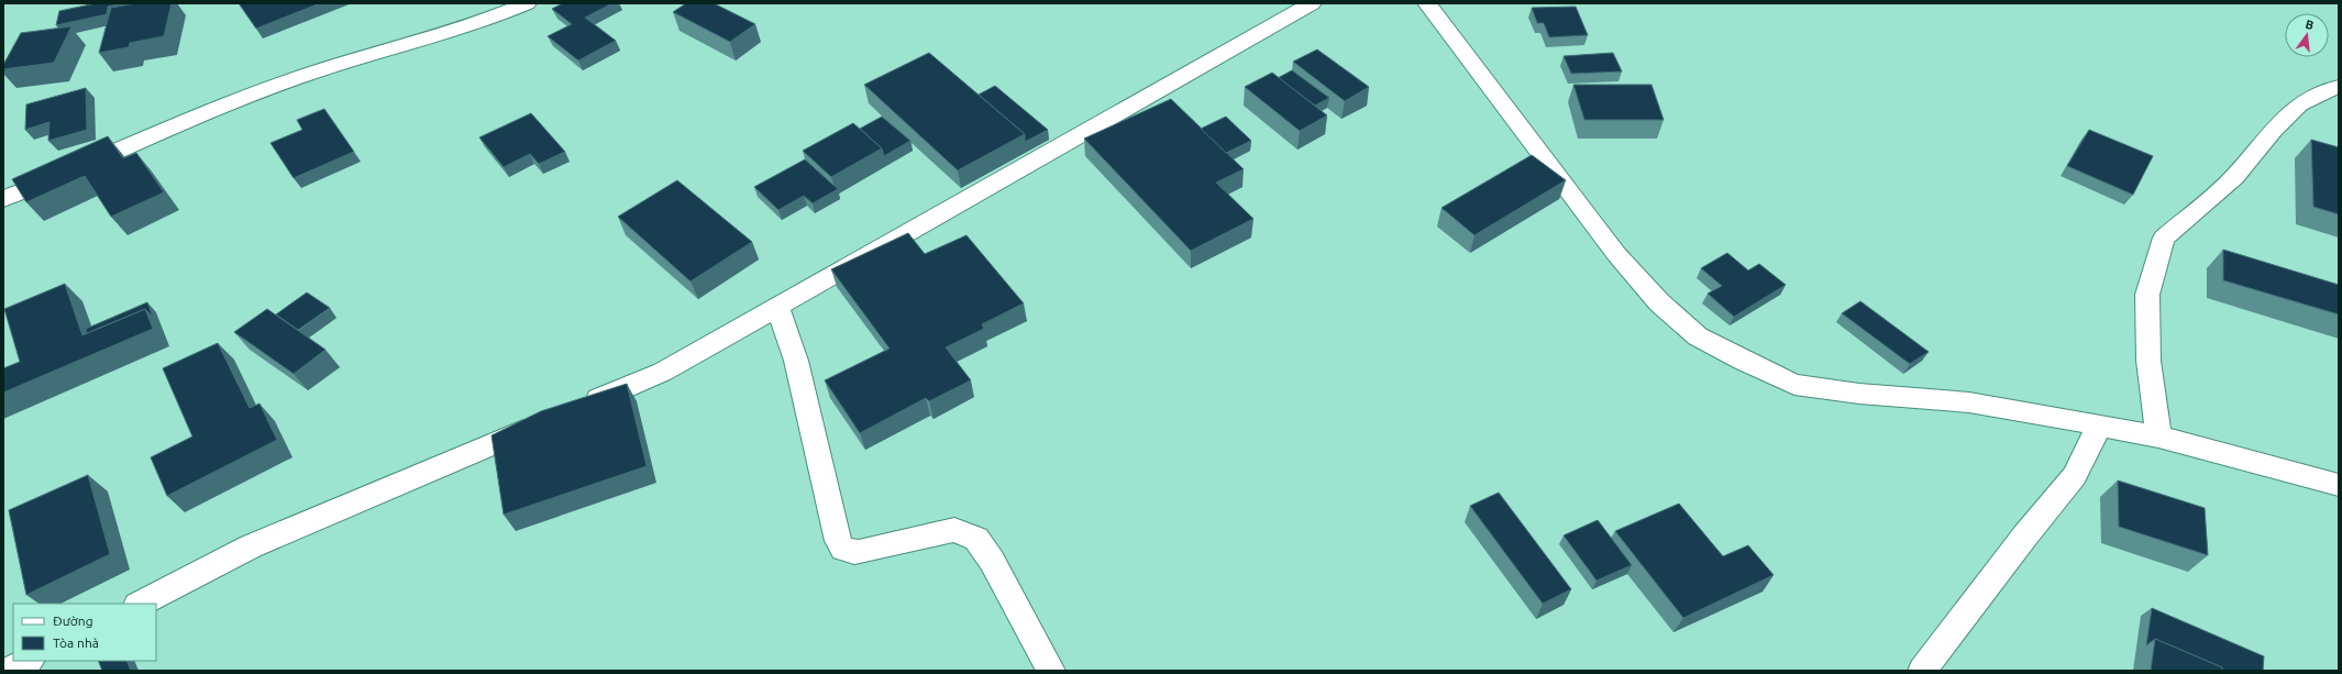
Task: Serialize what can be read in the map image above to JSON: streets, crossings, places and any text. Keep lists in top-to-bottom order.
{
  "legend": ["Đường", "Tòa nhà"],
  "north": "top"
}
